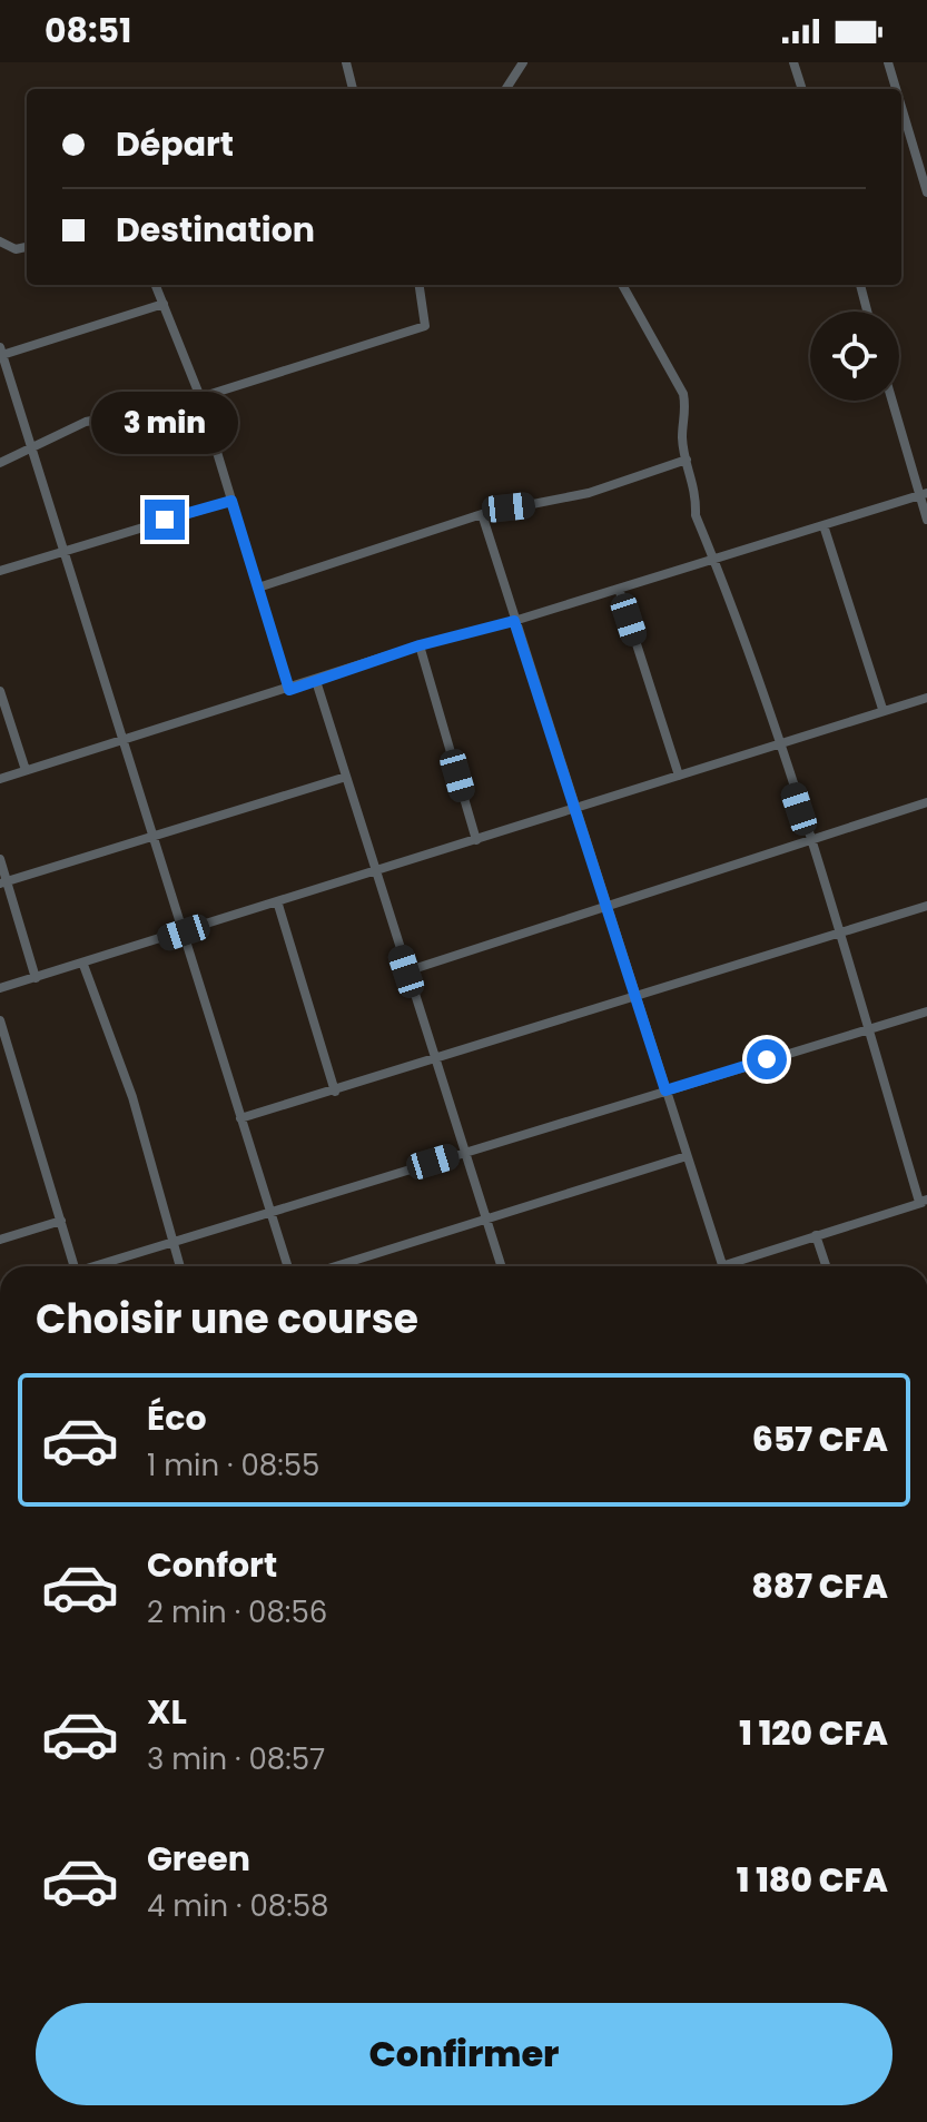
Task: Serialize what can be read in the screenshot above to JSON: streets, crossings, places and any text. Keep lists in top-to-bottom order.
{
  "page": {
    "status": "08:51",
    "banner": ["Départ", "Destination"],
    "bubble": "3 min",
    "heading": "Choisir une course",
    "list": [
      {
        "name": "Éco",
        "note": "1 min · 08:55",
        "value": "657 CFA"
      },
      {
        "name": "Confort",
        "note": "2 min · 08:56",
        "value": "887 CFA"
      },
      {
        "name": "XL",
        "note": "3 min · 08:57",
        "value": "1 120 CFA"
      },
      {
        "name": "Green",
        "note": "4 min · 08:58",
        "value": "1 180 CFA"
      }
    ],
    "buttons": "Confirmer"
  }
}
